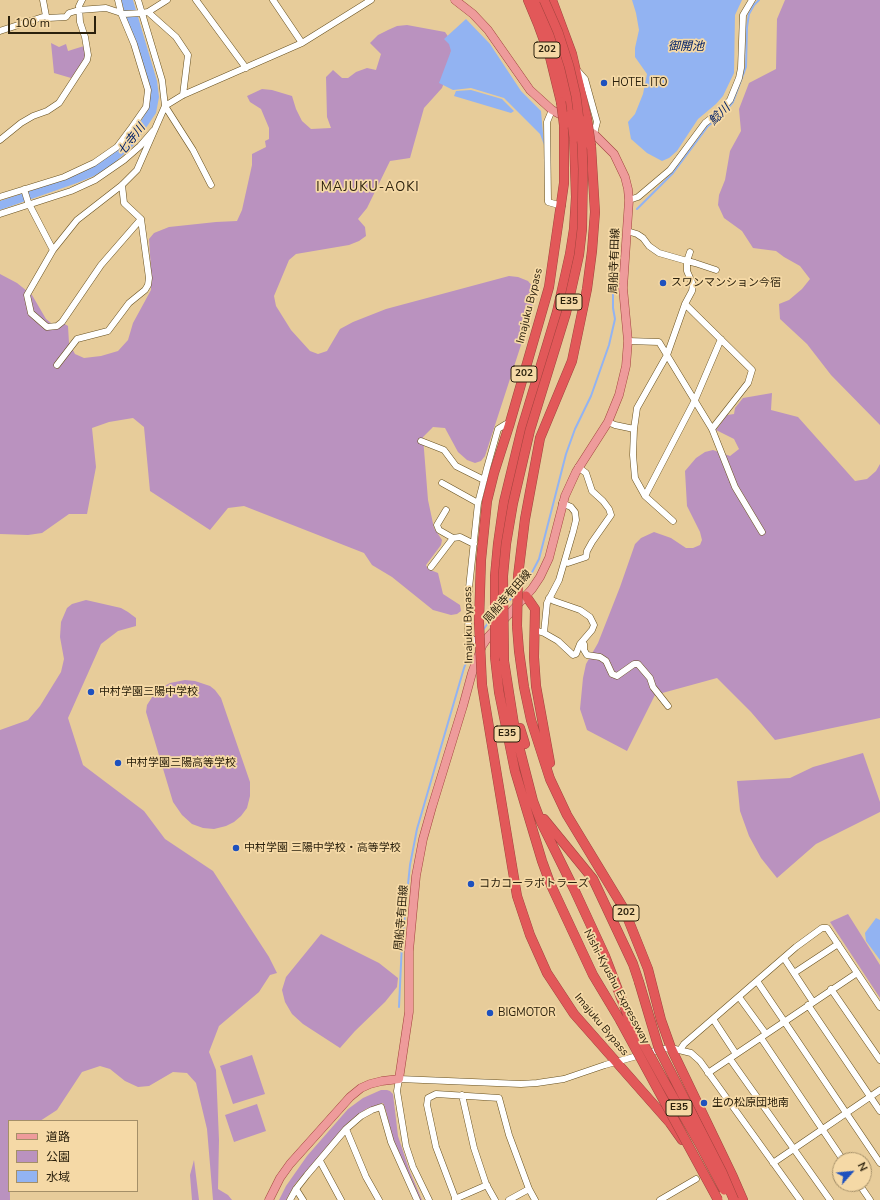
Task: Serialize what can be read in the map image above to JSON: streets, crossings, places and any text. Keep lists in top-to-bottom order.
{
  "streets": {
    "highway": [
      "202",
      "E35",
      "Imajuku Bypass",
      "Nishi-Kyushu Expressway"
    ],
    "main road": ["周船寺有田線"]
  },
  "crossings": [
    ["Imajuku Bypass", "Nishi-Kyushu Expressway"]
  ],
  "districts": ["IMAJUKU-AOKI"],
  "water": ["御開池", "鯰川", "七寺川"],
  "places": [
    "HOTEL ITO",
    "スワンマンション今宿",
    "中村学園三陽中学校",
    "中村学園三陽高等学校",
    "中村学園 三陽中学校・高等学校",
    "コカコーラボトラーズ",
    "BIGMOTOR",
    "生の松原団地南"
  ],
  "legend": ["道路", "公園", "水域"],
  "scale_bar": "100 m",
  "north": "top right"
}
